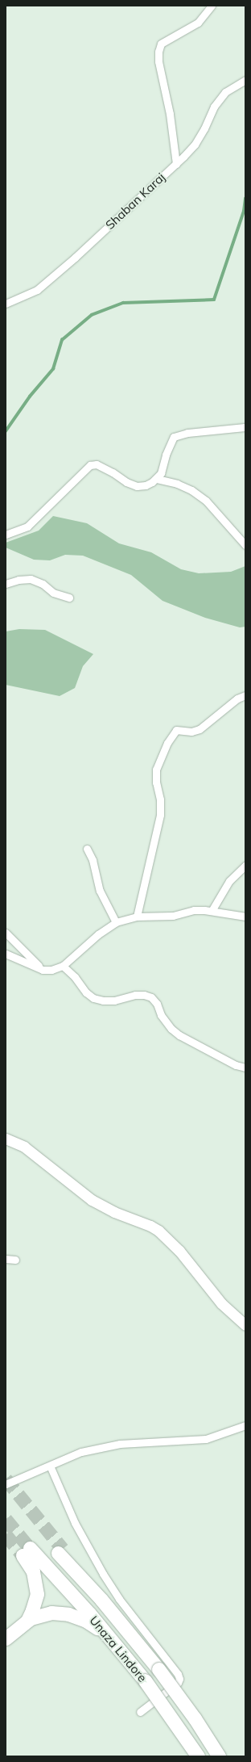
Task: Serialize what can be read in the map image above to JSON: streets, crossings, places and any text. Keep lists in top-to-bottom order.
{
  "streets": {
    "highway": ["Unaza Lindore"],
    "street": ["Shaban Karaj"]
  }
}
